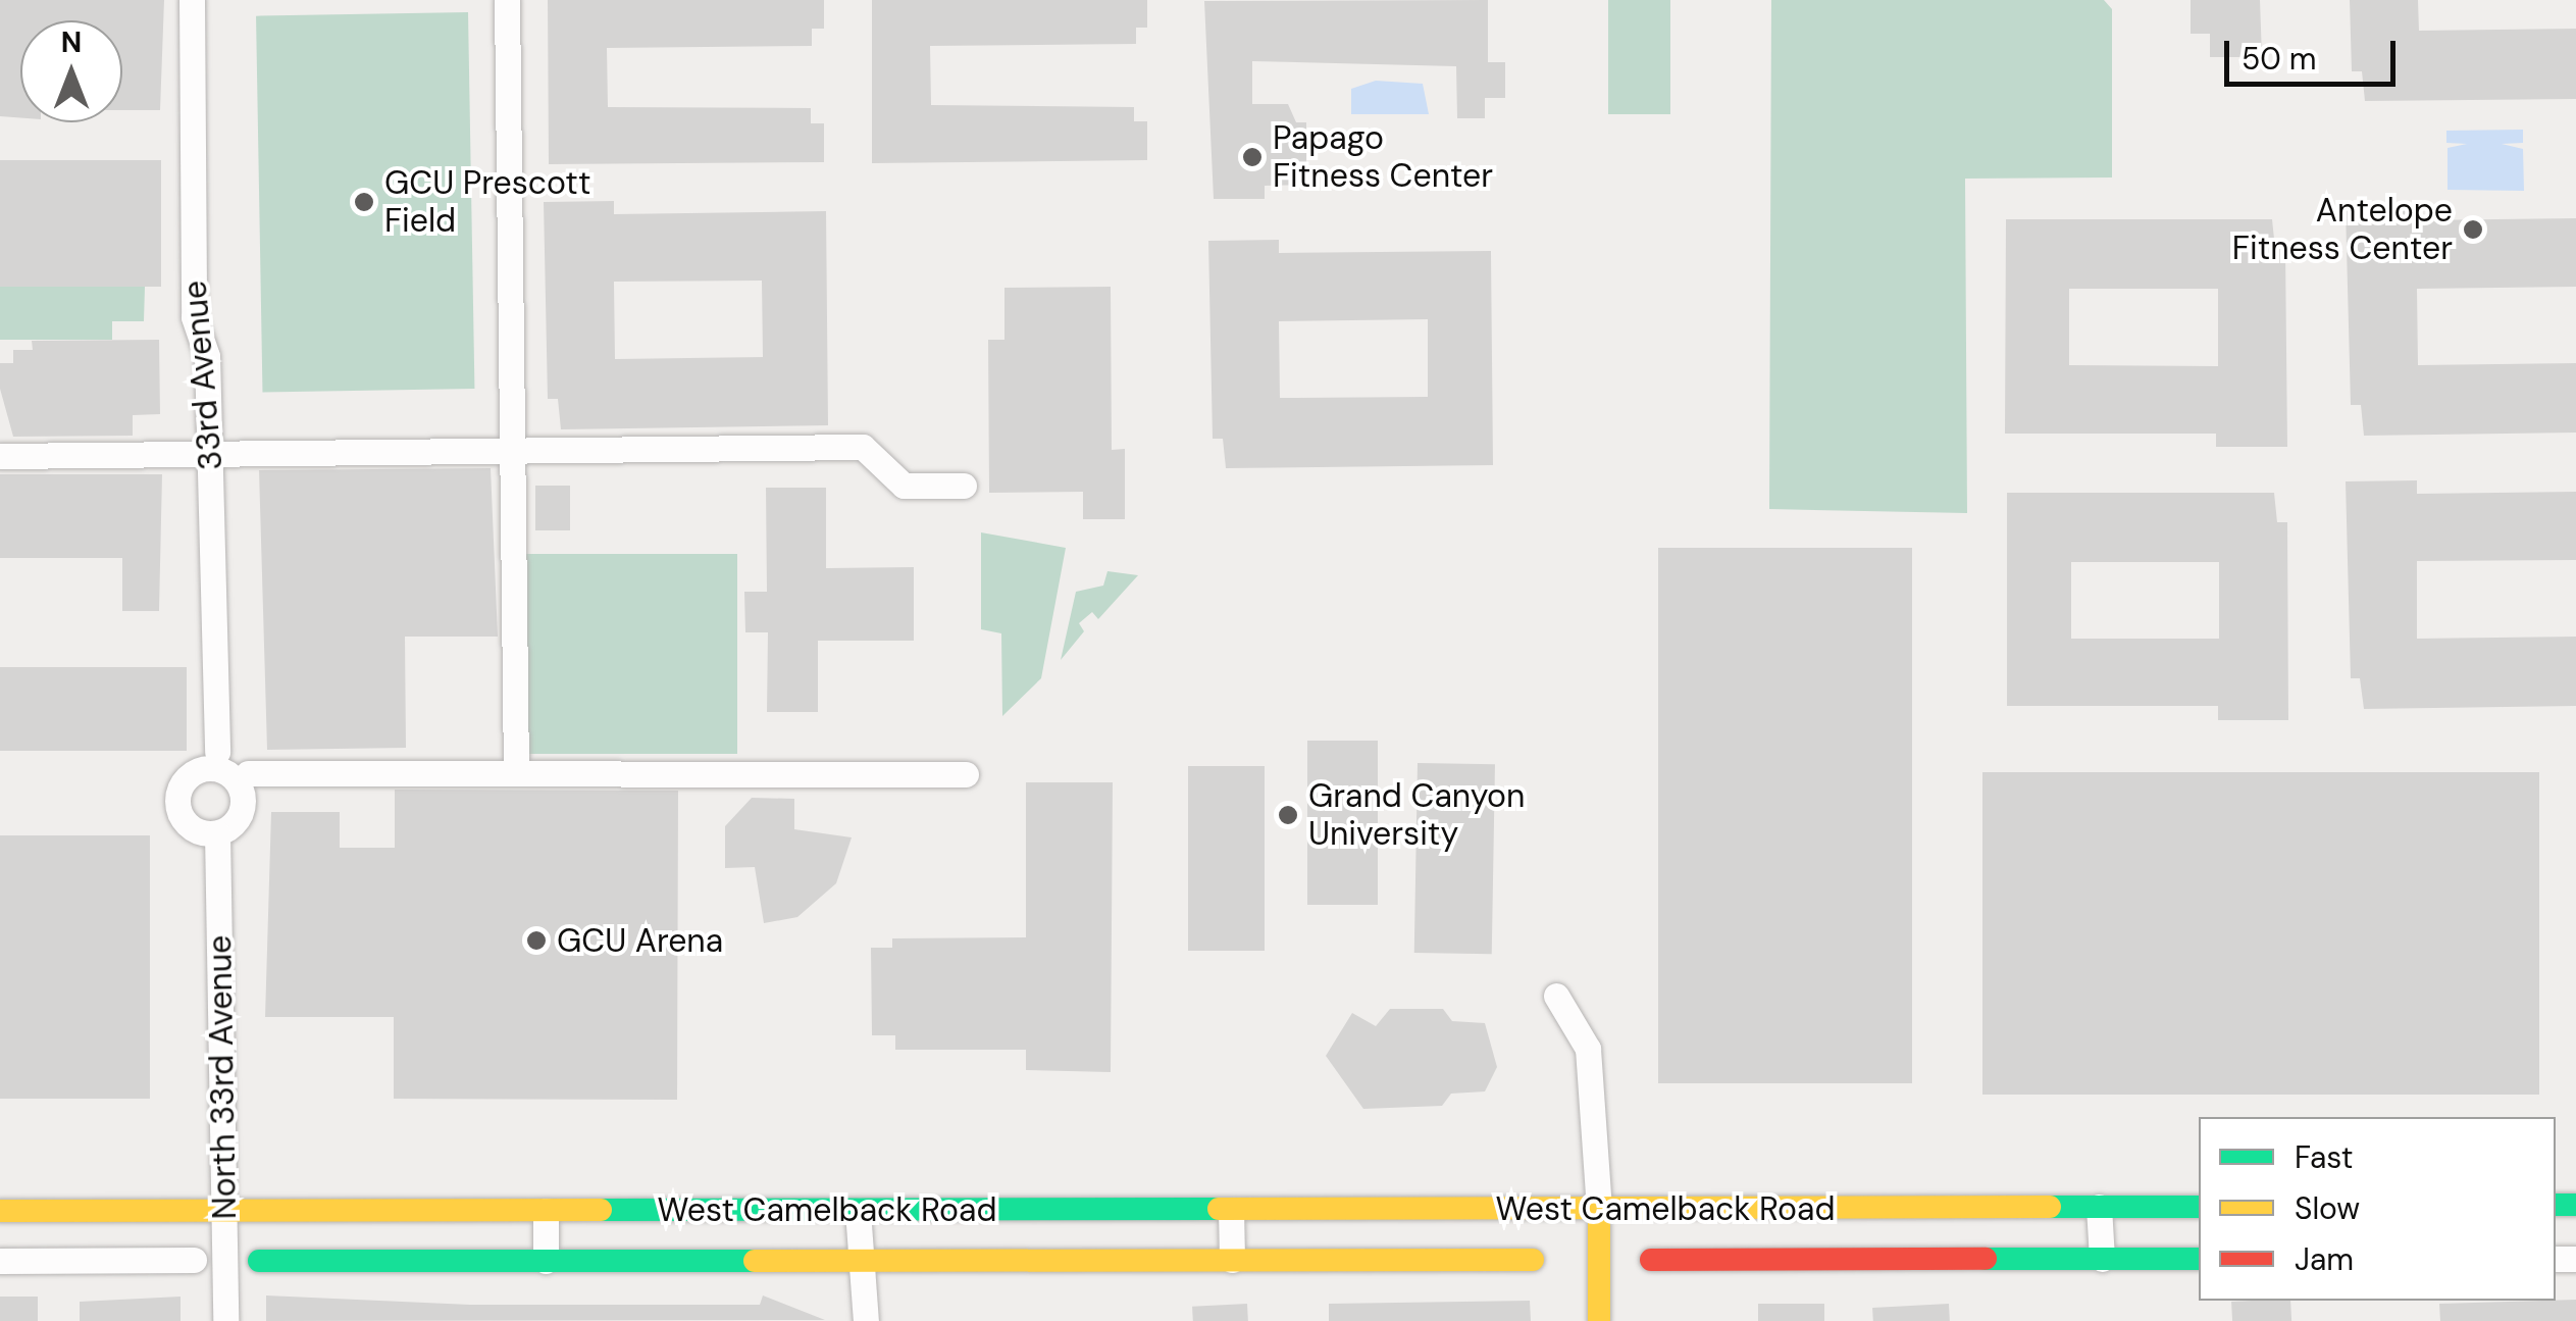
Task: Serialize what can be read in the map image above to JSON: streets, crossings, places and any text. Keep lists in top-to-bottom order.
{
  "streets": {
    "main road": ["West Camelback Road"],
    "street": ["33rd Avenue", "North 33rd Avenue"]
  },
  "crossings": [
    ["North 33rd Avenue", "West Camelback Road"]
  ],
  "places": [
    "Papago Fitness Center",
    "GCU Prescott Field",
    "Antelope Fitness Center",
    "Grand Canyon University",
    "GCU Arena"
  ],
  "legend": ["Fast", "Slow", "Jam"],
  "scale_bar": "50 m",
  "north": "top"
}
